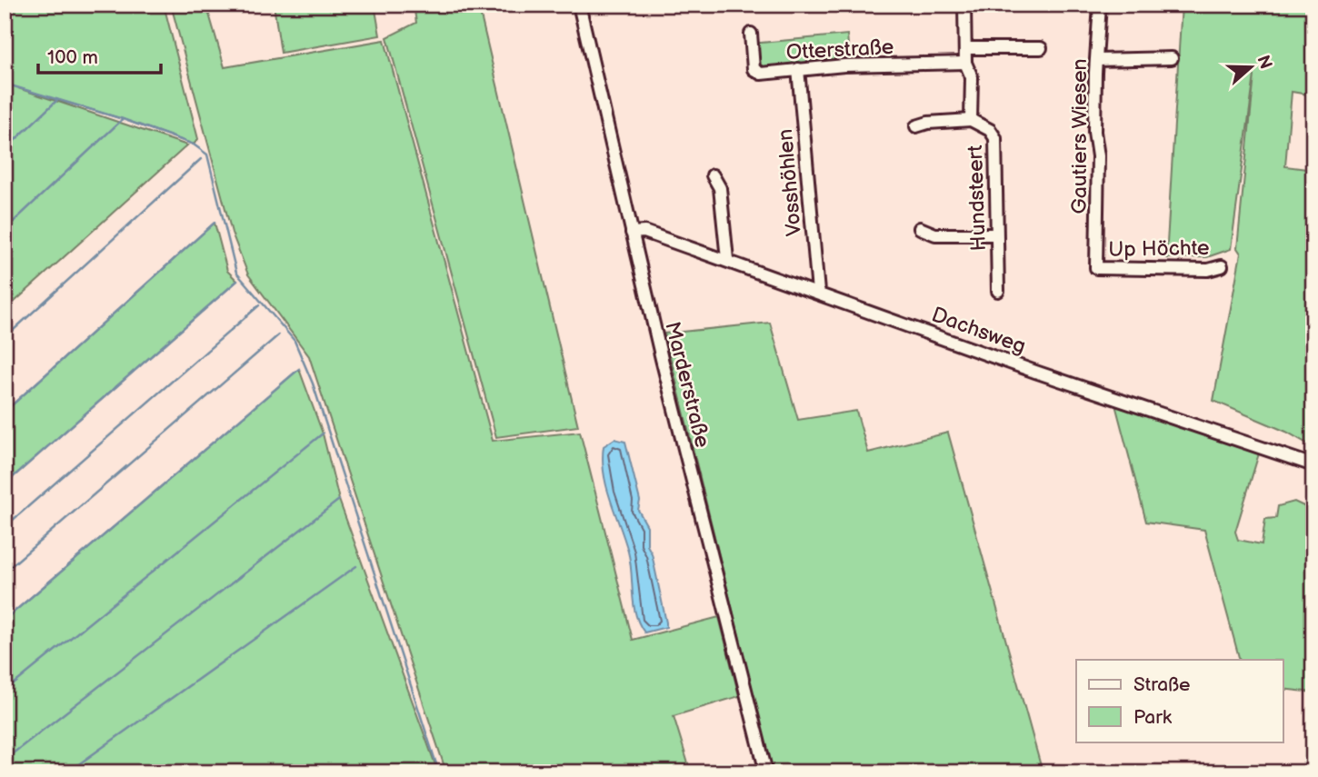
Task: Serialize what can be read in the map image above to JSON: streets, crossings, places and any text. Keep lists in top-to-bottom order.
{
  "streets": {
    "street": [
      "Otterstraße",
      "Gautiers Wiesen",
      "Vosshöhlen",
      "Hundsteert",
      "Up Höchte",
      "Dachsweg",
      "Marderstraße"
    ]
  },
  "crossings": [
    ["Otterstraße", "Vosshöhlen"],
    ["Otterstraße", "Hundsteert"],
    ["Gautiers Wiesen", "Up Höchte"],
    ["Vosshöhlen", "Dachsweg"],
    ["Dachsweg", "Marderstraße"]
  ],
  "legend": ["Straße", "Park"],
  "scale_bar": "100 m",
  "north": "right"
}
